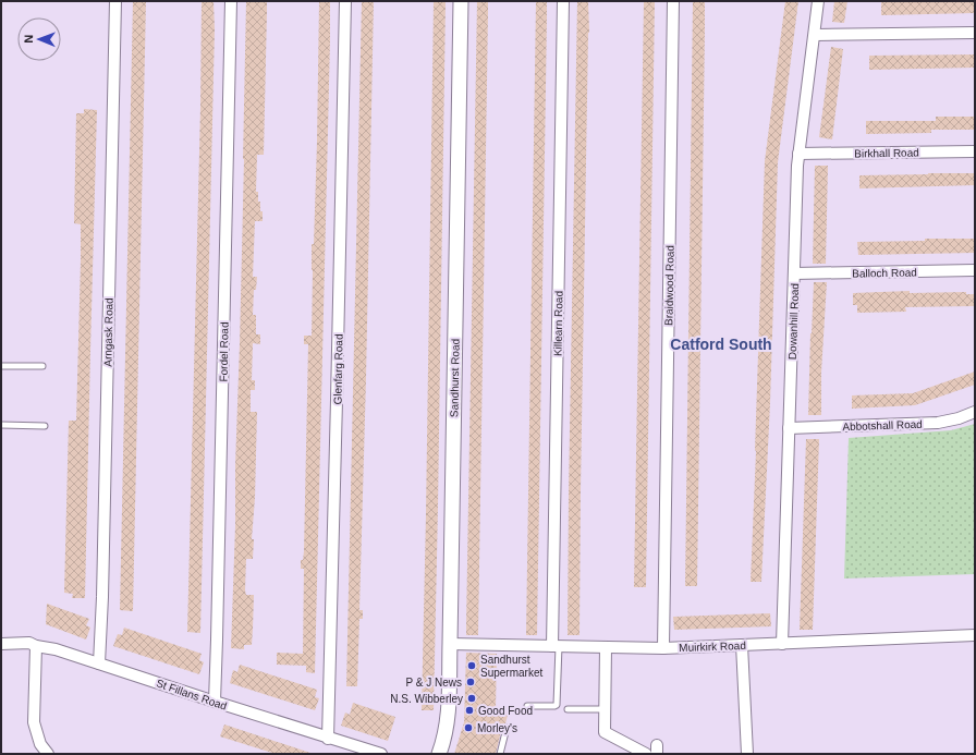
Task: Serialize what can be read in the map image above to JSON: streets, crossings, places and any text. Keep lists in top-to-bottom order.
{
  "streets": {
    "street": [
      "Birkhall Road",
      "Balloch Road",
      "Braidwood Road",
      "Dowanhill Road",
      "Killearn Road",
      "Arngask Road",
      "Fordel Road",
      "Glenfarg Road",
      "Sandhurst Road",
      "Abbotshall Road",
      "Muirkirk Road",
      "St Fillans Road"
    ]
  },
  "crossings": [
    ["Birkhall Road", "Dowanhill Road"],
    ["Balloch Road", "Dowanhill Road"],
    ["Braidwood Road", "Muirkirk Road"],
    ["Dowanhill Road", "Abbotshall Road"],
    ["Dowanhill Road", "Muirkirk Road"],
    ["Killearn Road", "Muirkirk Road"],
    ["Arngask Road", "St Fillans Road"],
    ["Fordel Road", "St Fillans Road"],
    ["Glenfarg Road", "St Fillans Road"],
    ["Sandhurst Road", "Muirkirk Road"]
  ],
  "districts": ["Catford South"],
  "places": [
    "Sandhurst Supermarket",
    "P & J News",
    "N.S. Wibberley",
    "Good Food",
    "Morley's"
  ],
  "north": "left"
}
